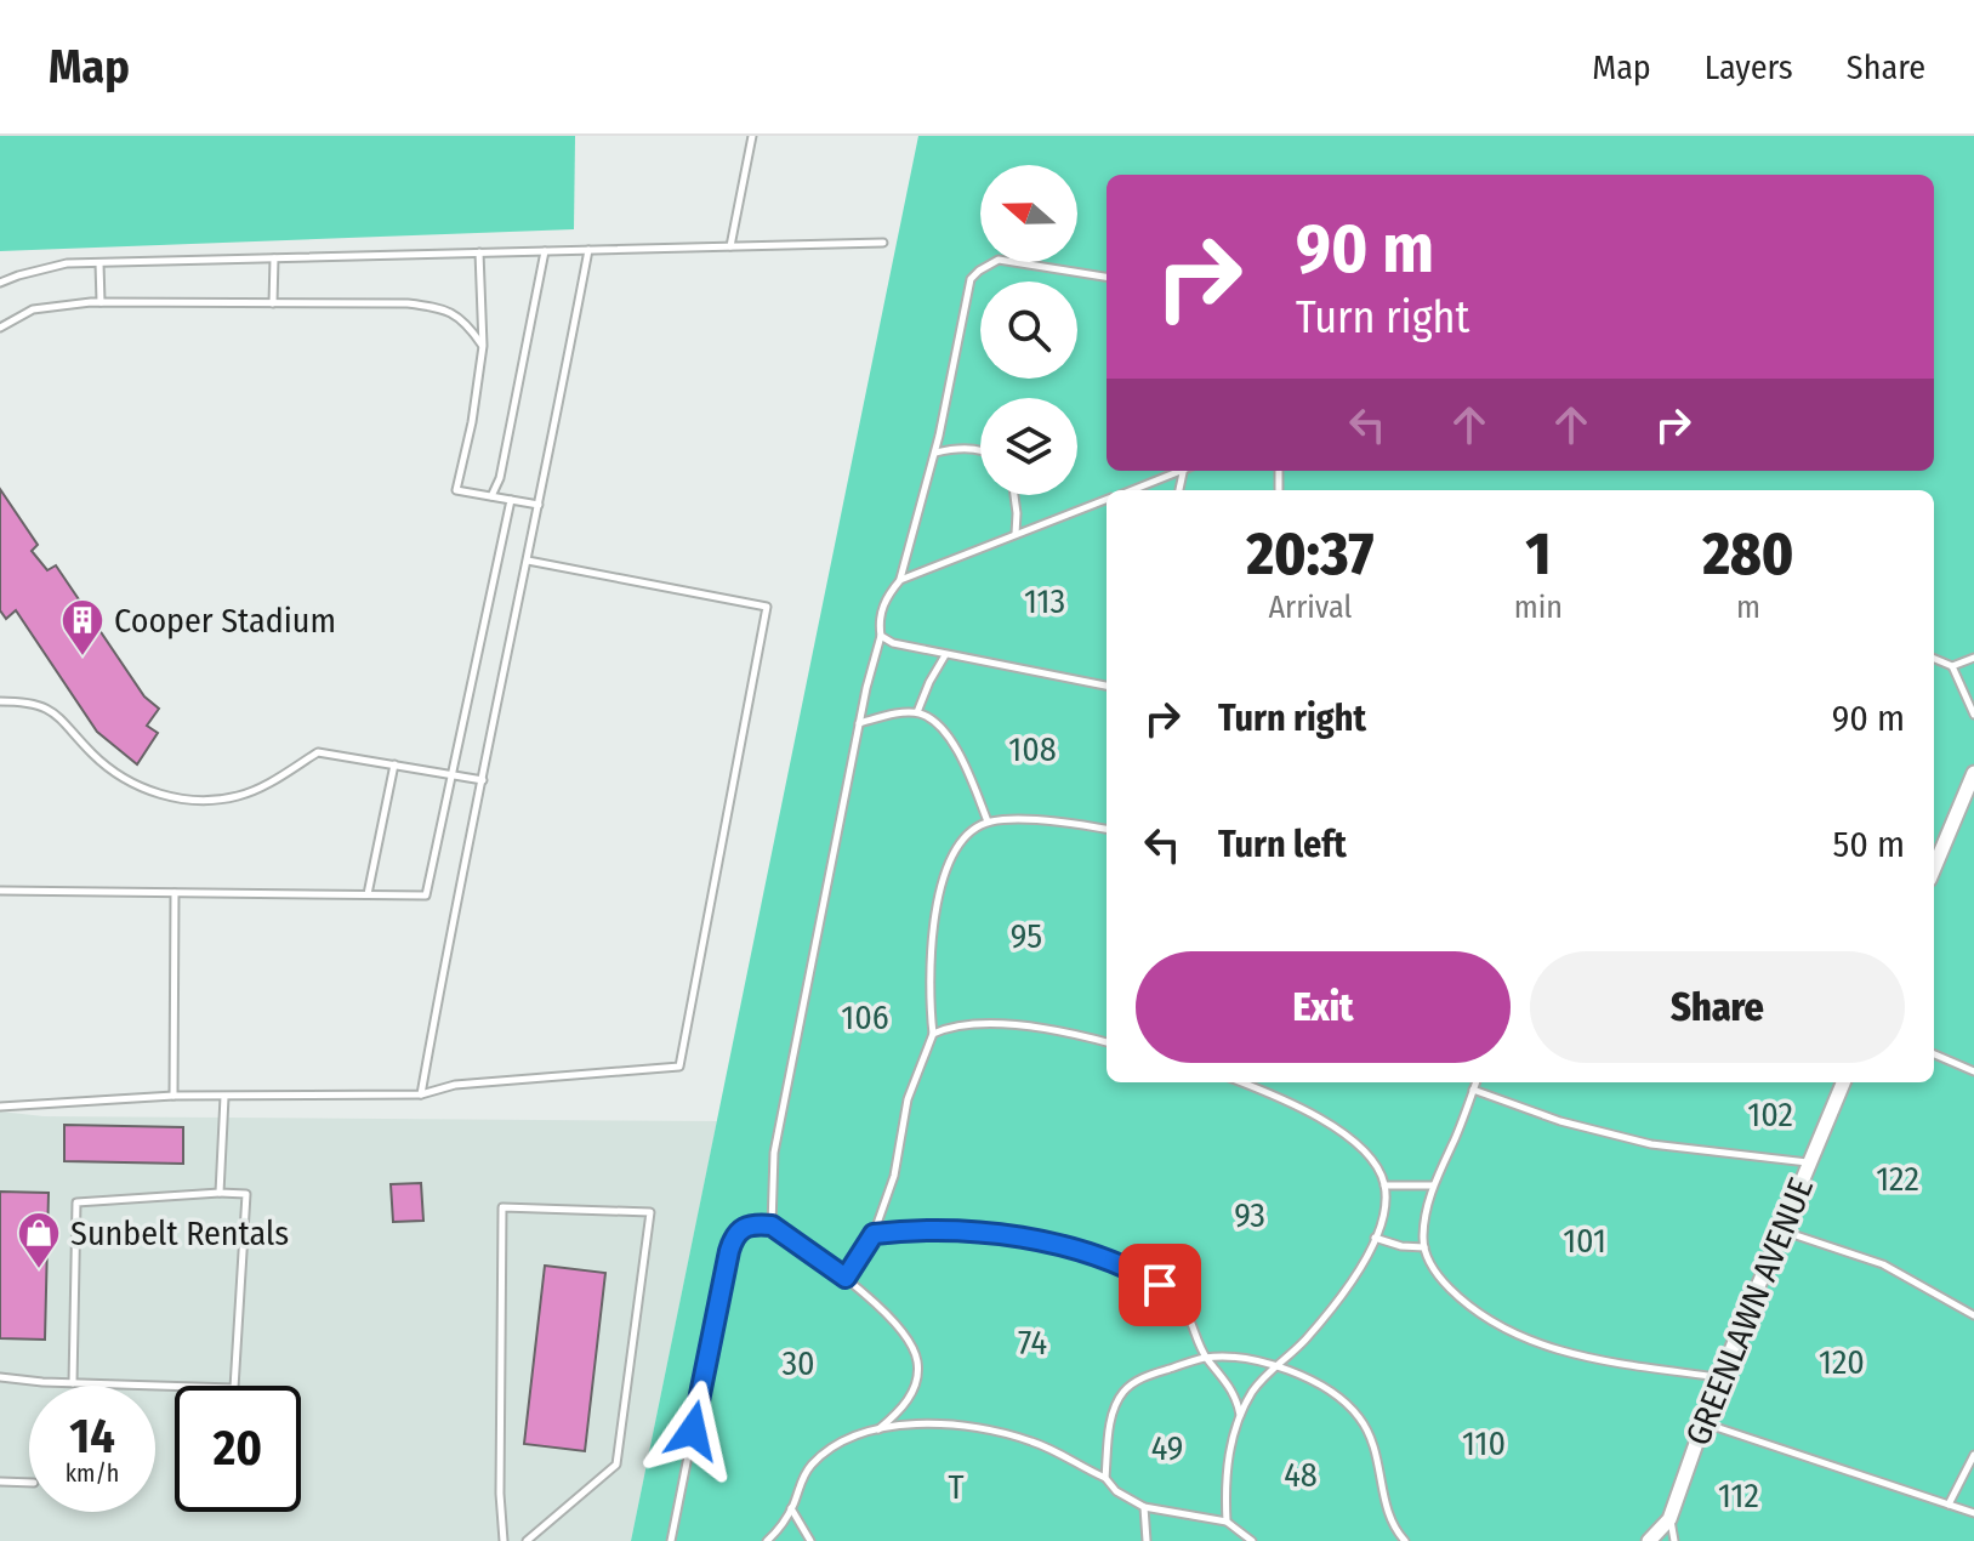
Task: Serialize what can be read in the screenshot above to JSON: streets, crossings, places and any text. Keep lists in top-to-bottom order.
{
  "streets": {
    "street": ["GREENLAWN AVENUE"]
  },
  "parks": [
    "113",
    "108",
    "95",
    "106",
    "102",
    "122",
    "93",
    "101",
    "74",
    "120",
    "30",
    "110",
    "49",
    "48",
    "T",
    "112"
  ],
  "places": {
    "building": ["Cooper Stadium"],
    "shop": ["Sunbelt Rentals"]
  },
  "north": "left",
  "page": {
    "header": "Map",
    "nav": ["Map", "Layers", "Share"],
    "turn": ["90 m", "Turn right"],
    "eta": [
      "20:37",
      "Arrival",
      "1",
      "min",
      "280",
      "m"
    ],
    "list": [
      {
        "name": "Turn right",
        "value": "90 m"
      },
      {
        "name": "Turn left",
        "value": "50 m"
      }
    ],
    "buttons": ["Exit", "Share"],
    "speed": "14 km/h",
    "limit": "20"
  }
}
